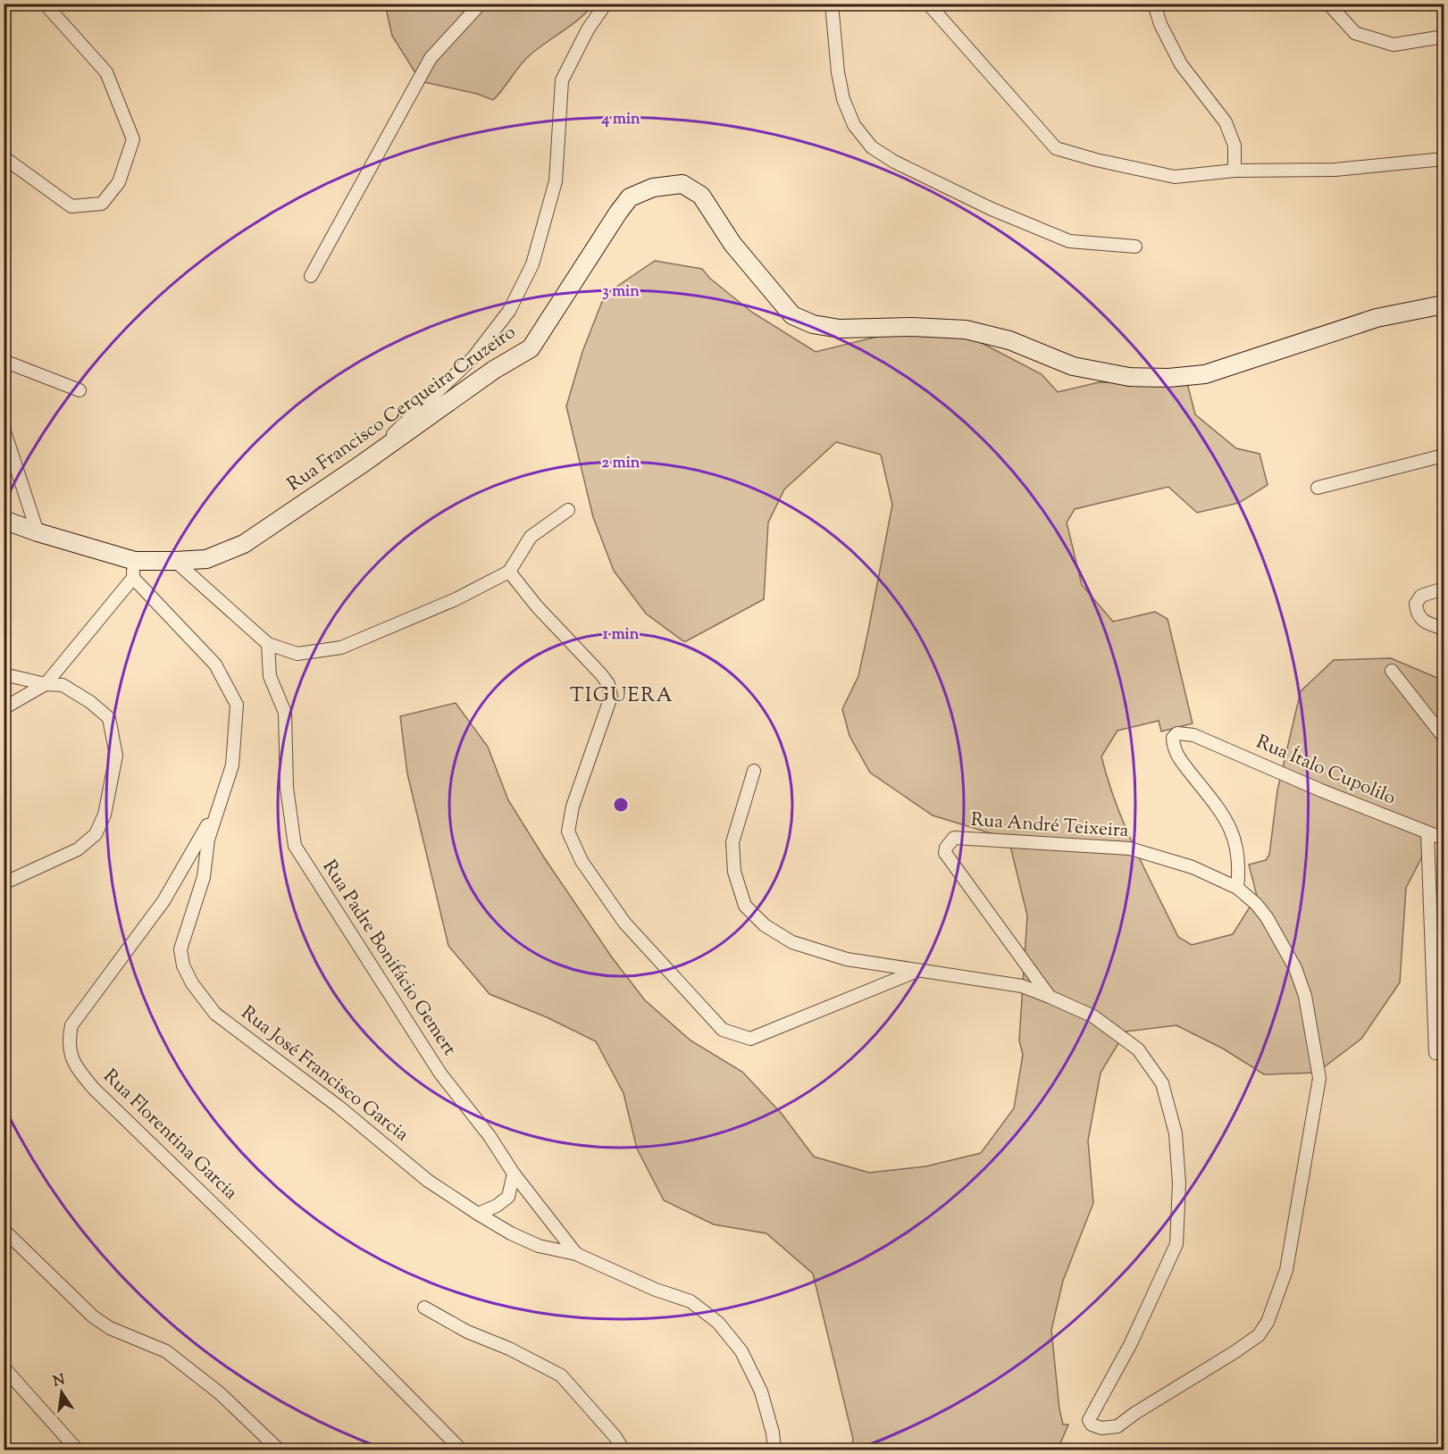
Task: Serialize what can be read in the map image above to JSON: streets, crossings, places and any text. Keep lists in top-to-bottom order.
{
  "streets": {
    "main road": ["Rua Francisco Cerqueira Cruzeiro"],
    "street": [
      "Rua Ítalo Cupolilo",
      "Rua André Teixeira",
      "Rua Padre Bonifácio Gemert",
      "Rua José Francisco Garcia",
      "Rua Florentina Garcia"
    ]
  },
  "crossings": [
    ["Rua Francisco Cerqueira Cruzeiro", "Rua José Francisco Garcia"],
    ["Rua Ítalo Cupolilo", "Rua André Teixeira"],
    ["Rua Padre Bonifácio Gemert", "Rua José Francisco Garcia"],
    ["Rua José Francisco Garcia", "Rua Florentina Garcia"]
  ],
  "districts": ["TIGUERA"],
  "north": "top",
  "rings": [
    "4 min",
    "3 min",
    "2 min",
    "1 min"
  ]
}
